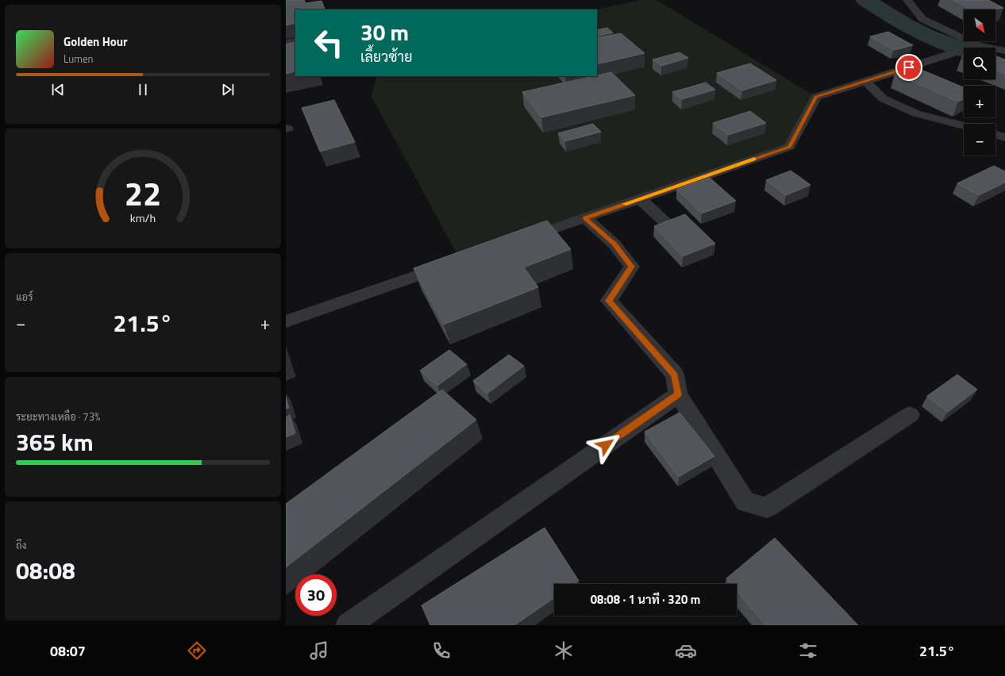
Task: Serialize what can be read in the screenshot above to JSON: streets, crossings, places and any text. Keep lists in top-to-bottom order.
{
  "north": "bottom right",
  "page": {
    "map_buttons": ["+", "−"],
    "turn": ["30 m", "เลี้ยวซ้าย"],
    "song": ["Golden Hour", "Lumen"],
    "tile": [
      "แอร์",
      ["ระยะทางเหลือ · 73%", "365 km"],
      ["ถึง", "08:08"]
    ],
    "heat": ["−", "21.5°", "+"],
    "limit": "30",
    "trip": "08:08 · 1 นาที · 320 m",
    "tabs": ["08:07", "21.5°"],
    "gauge": ["22", "km/h"]
  }
}
